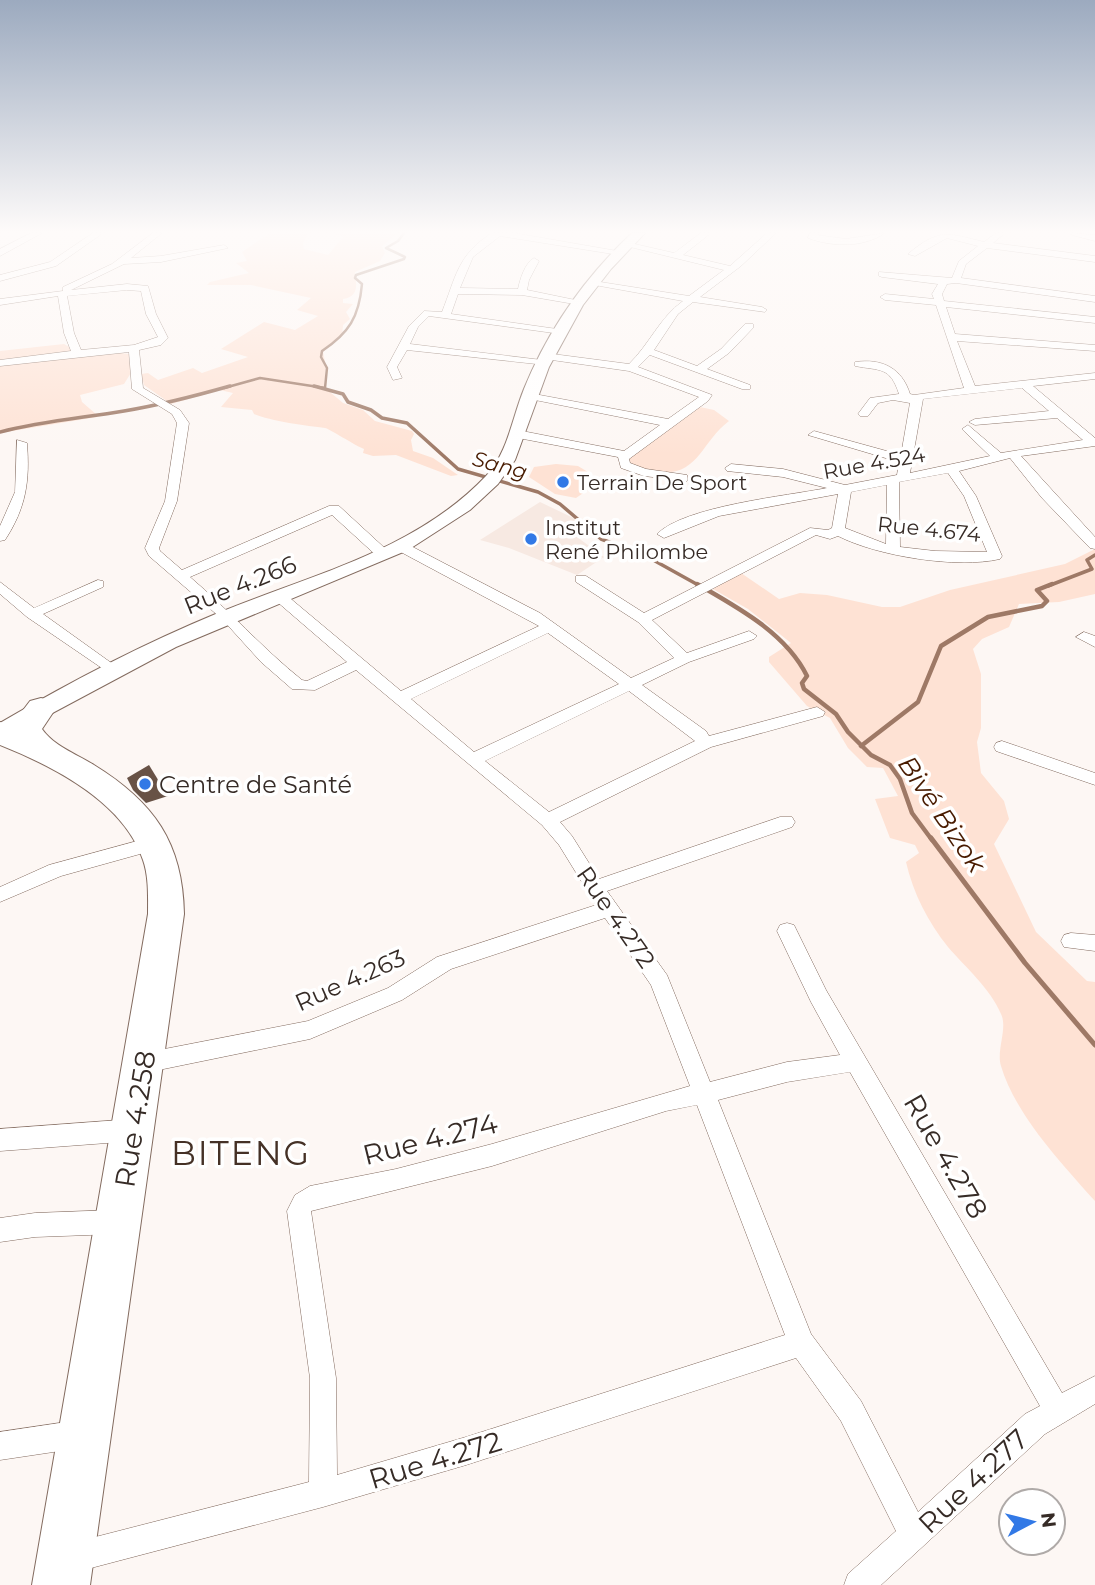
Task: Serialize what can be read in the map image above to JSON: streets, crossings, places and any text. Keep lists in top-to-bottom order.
{
  "streets": {
    "highway": ["Rue 4.258"],
    "street": [
      "Rue 4.524",
      "Rue 4.674",
      "Rue 4.266",
      "Rue 4.272",
      "Rue 4.263",
      "Rue 4.274",
      "Rue 4.278",
      "Rue 4.277"
    ]
  },
  "crossings": [
    ["Rue 4.524", "Rue 4.674"],
    ["Rue 4.266", "Rue 4.272"],
    ["Rue 4.266", "Rue 4.258"],
    ["Rue 4.272", "Rue 4.263"],
    ["Rue 4.272", "Rue 4.258"],
    ["Rue 4.272", "Rue 4.274"],
    ["Rue 4.272", "Rue 4.277"],
    ["Rue 4.263", "Rue 4.258"],
    ["Rue 4.274", "Rue 4.278"],
    ["Rue 4.278", "Rue 4.277"]
  ],
  "districts": ["BITENG"],
  "water": ["Sang", "Bivé Bizok"],
  "places": ["Terrain De Sport", "Institut René Philombe", "Centre de Santé"],
  "north": "right"
}
